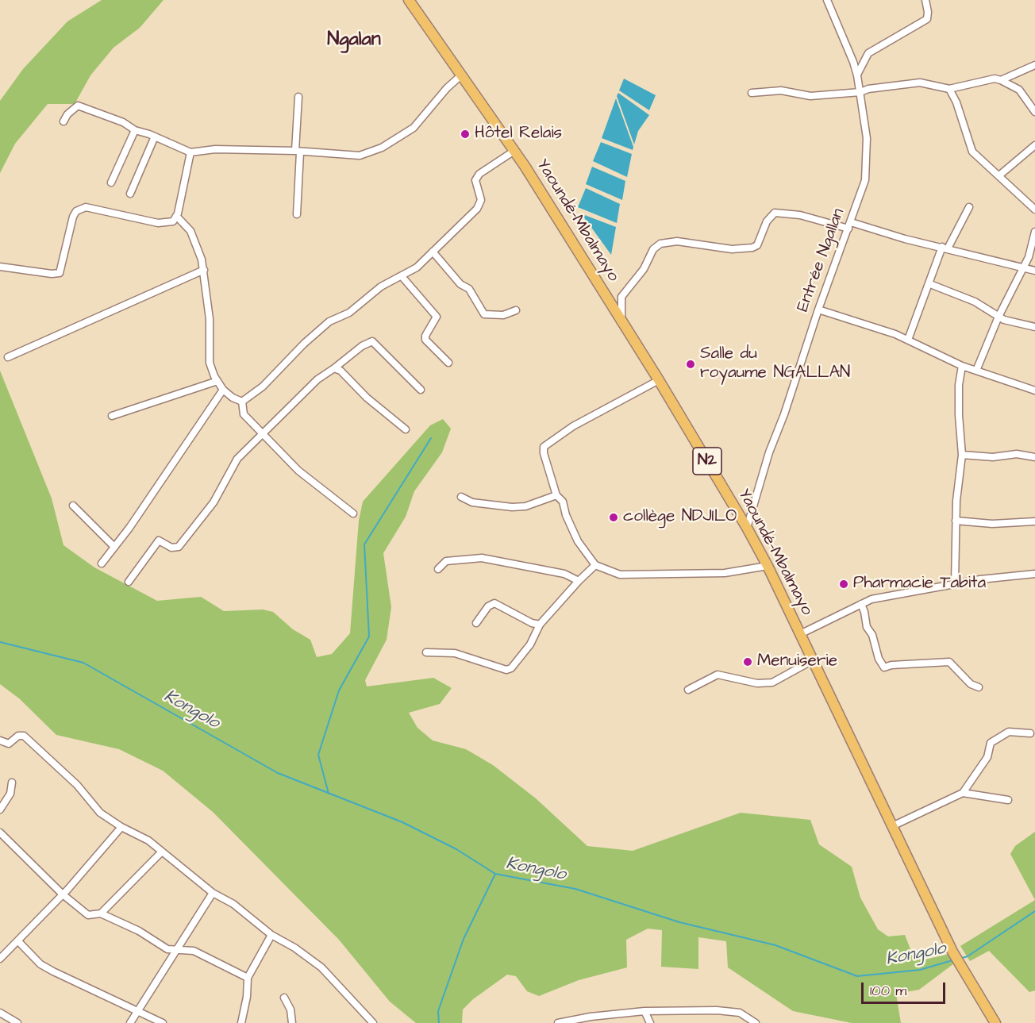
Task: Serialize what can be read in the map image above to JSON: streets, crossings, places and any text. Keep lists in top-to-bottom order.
{
  "streets": {
    "highway": ["Yaoundé-Mbalmayo", "N2"],
    "street": ["Entrée Ngallan"]
  },
  "crossings": [
    ["Yaoundé-Mbalmayo", "Entrée Ngallan"]
  ],
  "districts": ["Ngalan"],
  "water": ["Kongolo"],
  "places": [
    "Hôtel Relais",
    "Salle du royaume NGALLAN",
    "collège NDJILO",
    "Pharmacie Tabita",
    "Menuiserie"
  ],
  "scale_bar": "100 m"
}
